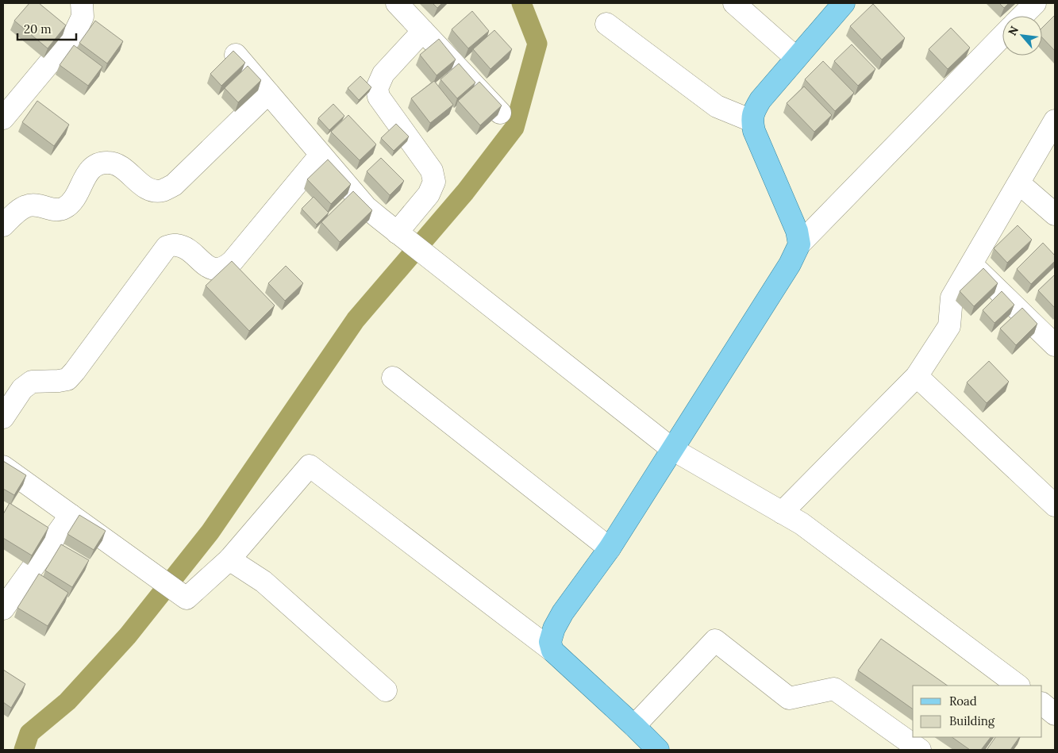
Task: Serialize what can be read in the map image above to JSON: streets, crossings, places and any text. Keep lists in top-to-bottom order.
{
  "legend": ["Road", "Building"],
  "scale_bar": "20 m",
  "north": "top left"
}
